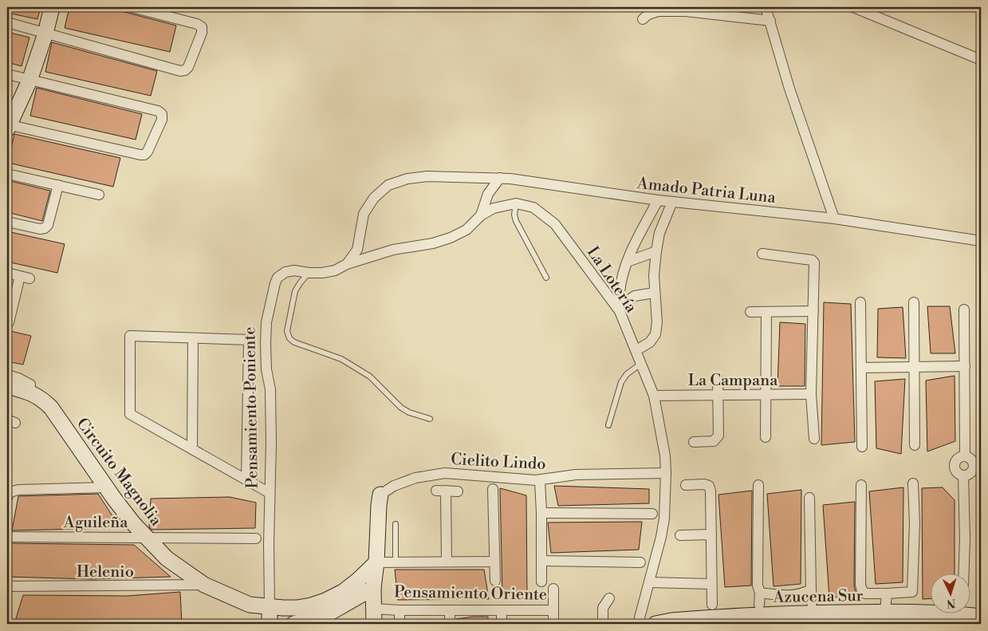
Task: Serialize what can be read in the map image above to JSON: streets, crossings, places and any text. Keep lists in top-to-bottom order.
{
  "streets": {
    "street": [
      "Amado Patria Luna",
      "La Lotería",
      "La Campana",
      "Pensamiento Poniente",
      "Cielito Lindo",
      "Circuito Magnolia",
      "Aguileña",
      "Helenio",
      "Pensamiento Oriente",
      "Azucena Sur"
    ]
  },
  "crossings": [
    ["Amado Patria Luna", "La Lotería"],
    ["Amado Patria Luna", "Pensamiento Poniente"],
    ["La Lotería", "La Campana"],
    ["La Lotería", "Pensamiento Poniente"],
    ["La Lotería", "Cielito Lindo"],
    ["Pensamiento Poniente", "Circuito Magnolia"],
    ["Cielito Lindo", "Pensamiento Oriente"],
    ["Circuito Magnolia", "Aguileña"],
    ["Circuito Magnolia", "Helenio"],
    ["Circuito Magnolia", "Pensamiento Oriente"]
  ],
  "north": "bottom"
}
